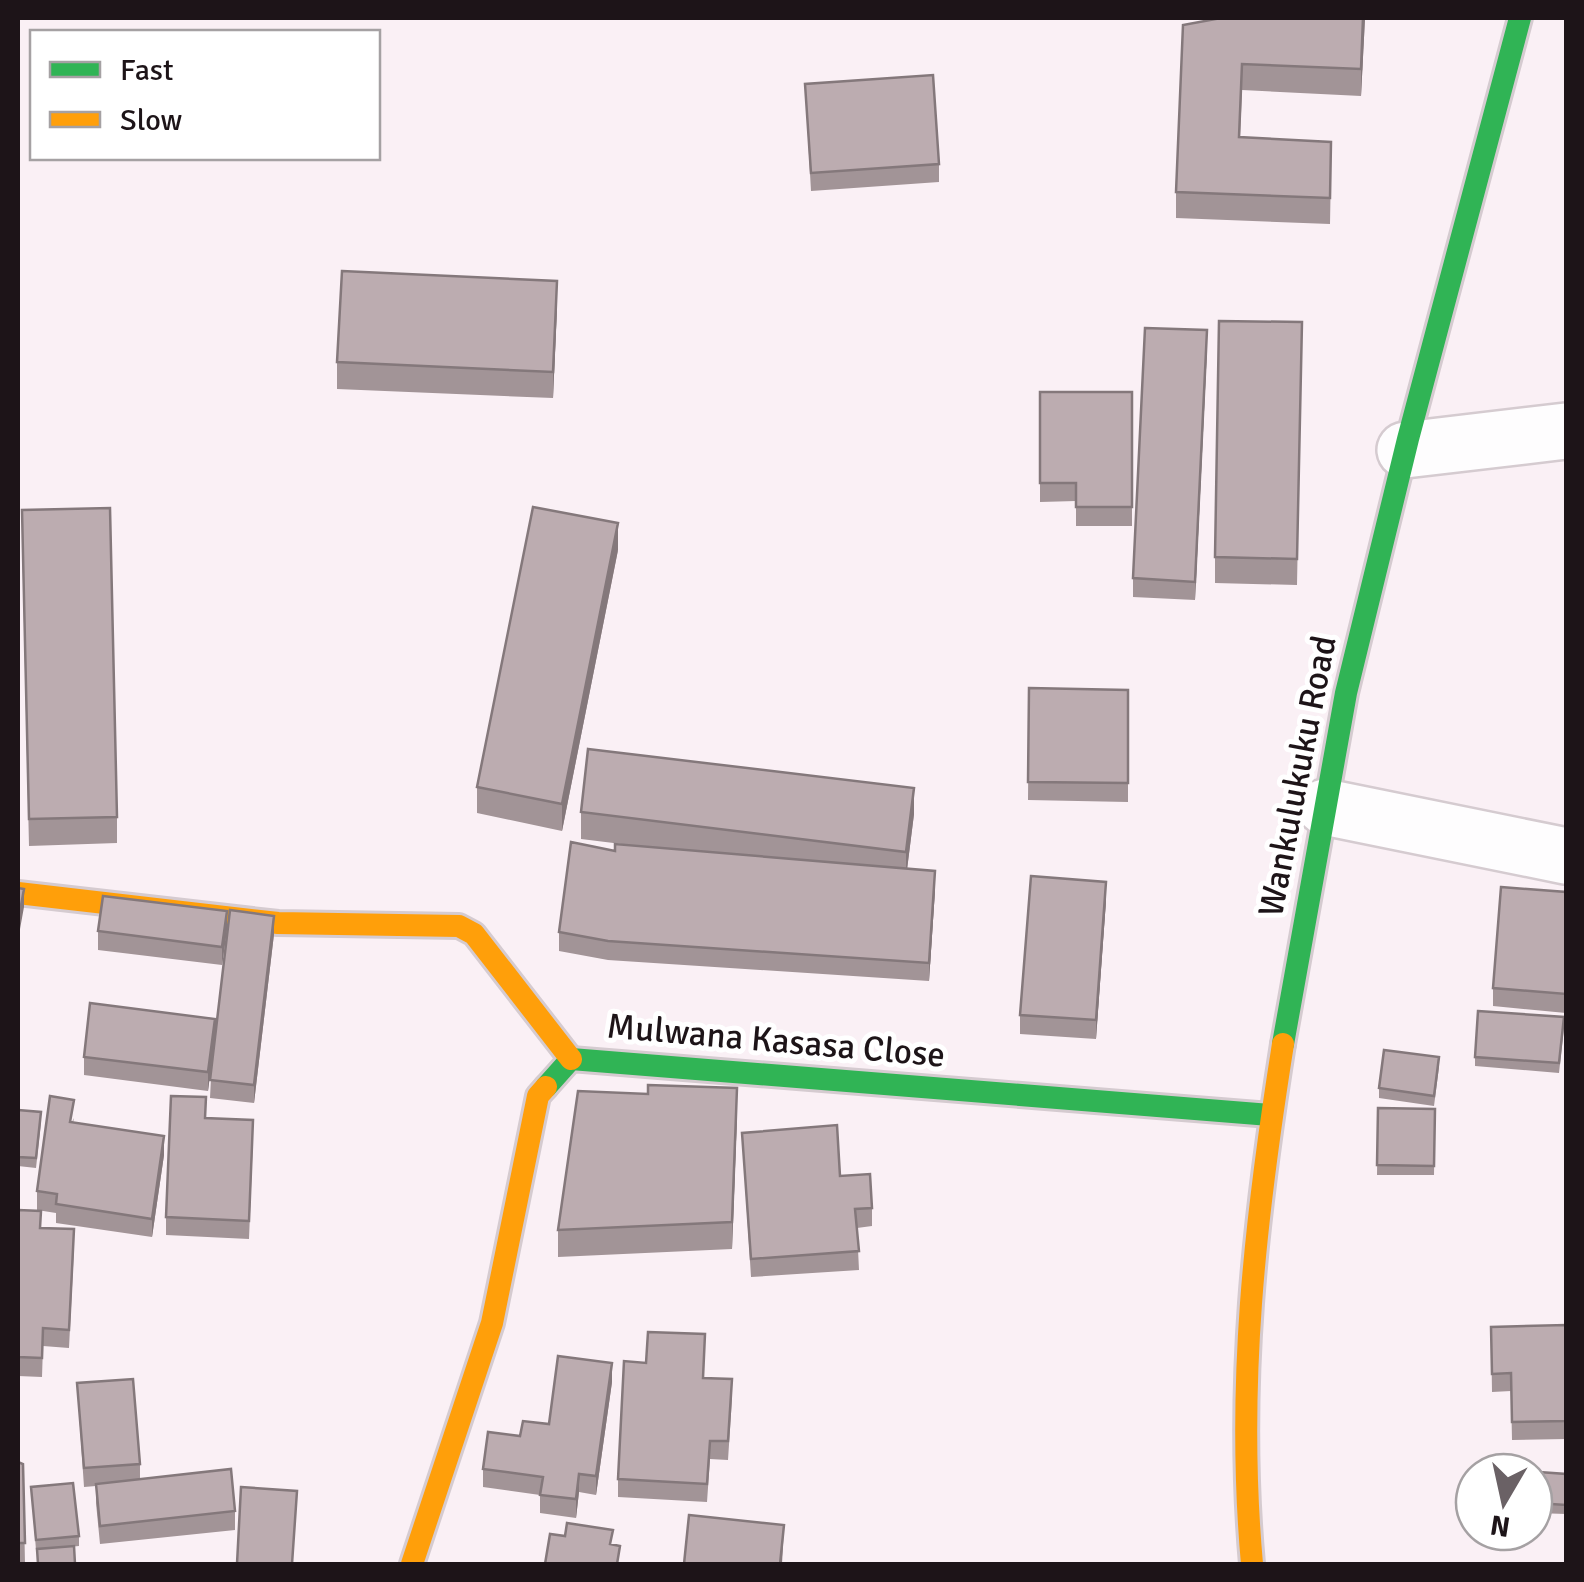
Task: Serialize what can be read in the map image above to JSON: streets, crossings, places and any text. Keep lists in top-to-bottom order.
{
  "streets": {
    "street": ["Wankulukuku Road", "Mulwana Kasasa Close"]
  },
  "crossings": [
    ["Wankulukuku Road", "Mulwana Kasasa Close"]
  ],
  "legend": ["Fast", "Slow"],
  "north": "bottom"
}
